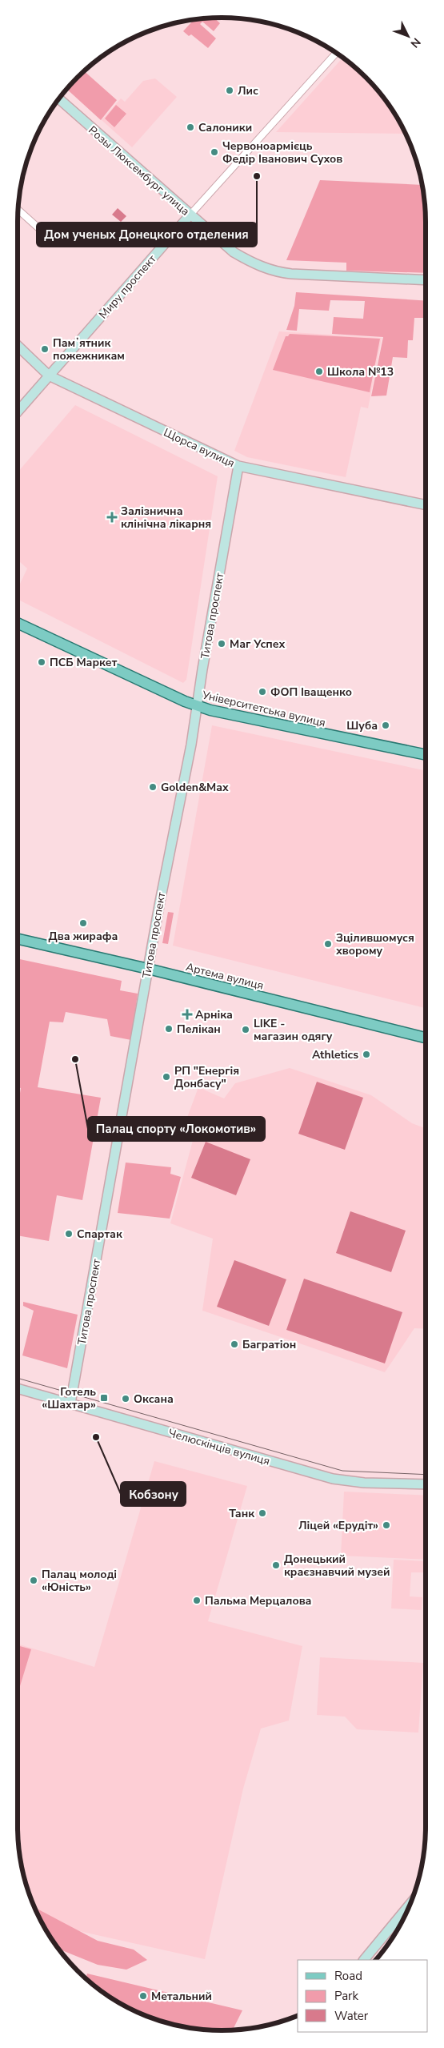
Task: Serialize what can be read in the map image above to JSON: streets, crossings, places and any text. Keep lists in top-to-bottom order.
{
  "streets": {
    "main road": ["Університетська вулиця", "Артема вулиця"],
    "street": [
      "Розы Люксембург улица",
      "Миру проспект",
      "Щорса вулиця",
      "Титова проспект",
      "Челюскінців вулиця"
    ]
  },
  "crossings": [
    ["Розы Люксембург улица", "Миру проспект"],
    ["Миру проспект", "Щорса вулиця"],
    ["Щорса вулиця", "Титова проспект"],
    ["Титова проспект", "Університетська вулиця"],
    ["Титова проспект", "Артема вулиця"],
    ["Титова проспект", "Челюскінців вулиця"]
  ],
  "places": {
    "other": [
      "Лис",
      "Салоники",
      "Червоноармієць Федір Іванович Сухов",
      "Дом ученых Донецкого отделения",
      "Памʼятник пожежникам",
      "Школа №13",
      "Маг Успех",
      "ПСБ Маркет",
      "ФОП Іващенко",
      "Шуба",
      "Golden&Max",
      "Два жирафа",
      "Зцілившомуся хворому",
      "Пелікан",
      "LIKE - магазин одягу",
      "Athletics",
      "Палац спорту «Локомотив»",
      "РП \"Енергія Донбасу\"",
      "Спартак",
      "Багратіон",
      "Оксана",
      "Кобзону",
      "Танк",
      "Ліцей «Ерудіт»",
      "Донецький краєзнавчий музей",
      "Палац молоді «Юність»",
      "Пальма Мерцалова",
      "Метальний"
    ],
    "health": ["Залізнична клінічна лікарня", "Арніка"],
    "transit": ["Готель «Шахтар»"]
  },
  "legend": ["Road", "Park", "Water"],
  "north": "bottom right"
}
